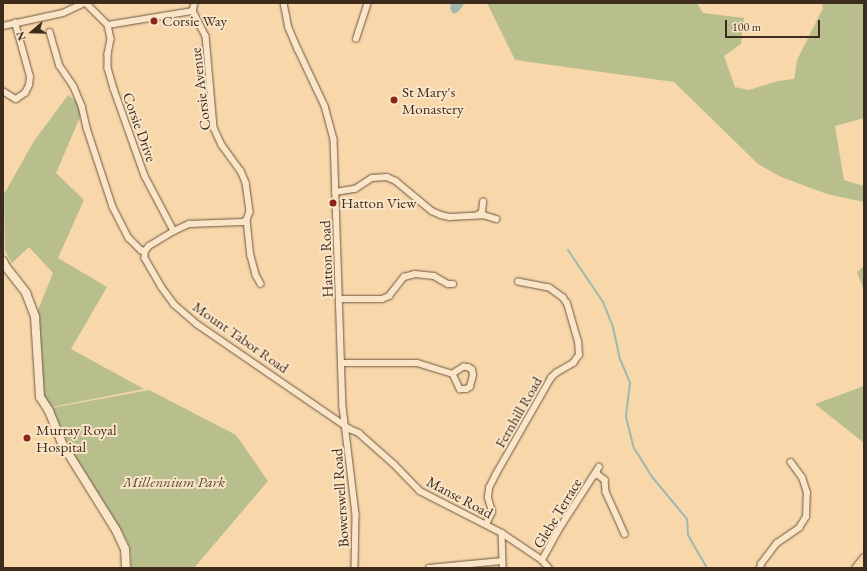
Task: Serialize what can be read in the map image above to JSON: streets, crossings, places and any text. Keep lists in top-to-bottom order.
{
  "streets": {
    "street": [
      "Corsie Avenue",
      "Corsie Drive",
      "Hatton Road",
      "Mount Tabor Road",
      "Fernhill Road",
      "Manse Road",
      "Bowerswell Road",
      "Glebe Terrace"
    ]
  },
  "crossings": [
    ["Hatton Road", "Mount Tabor Road"],
    ["Hatton Road", "Manse Road"],
    ["Hatton Road", "Bowerswell Road"],
    ["Mount Tabor Road", "Manse Road"],
    ["Mount Tabor Road", "Bowerswell Road"],
    ["Fernhill Road", "Manse Road"],
    ["Manse Road", "Bowerswell Road"],
    ["Manse Road", "Glebe Terrace"]
  ],
  "parks": ["Millennium Park"],
  "places": [
    "Corsie Way",
    "St Mary's Monastery",
    "Hatton View",
    "Murray Royal Hospital"
  ],
  "scale_bar": "100 m",
  "north": "left"
}
